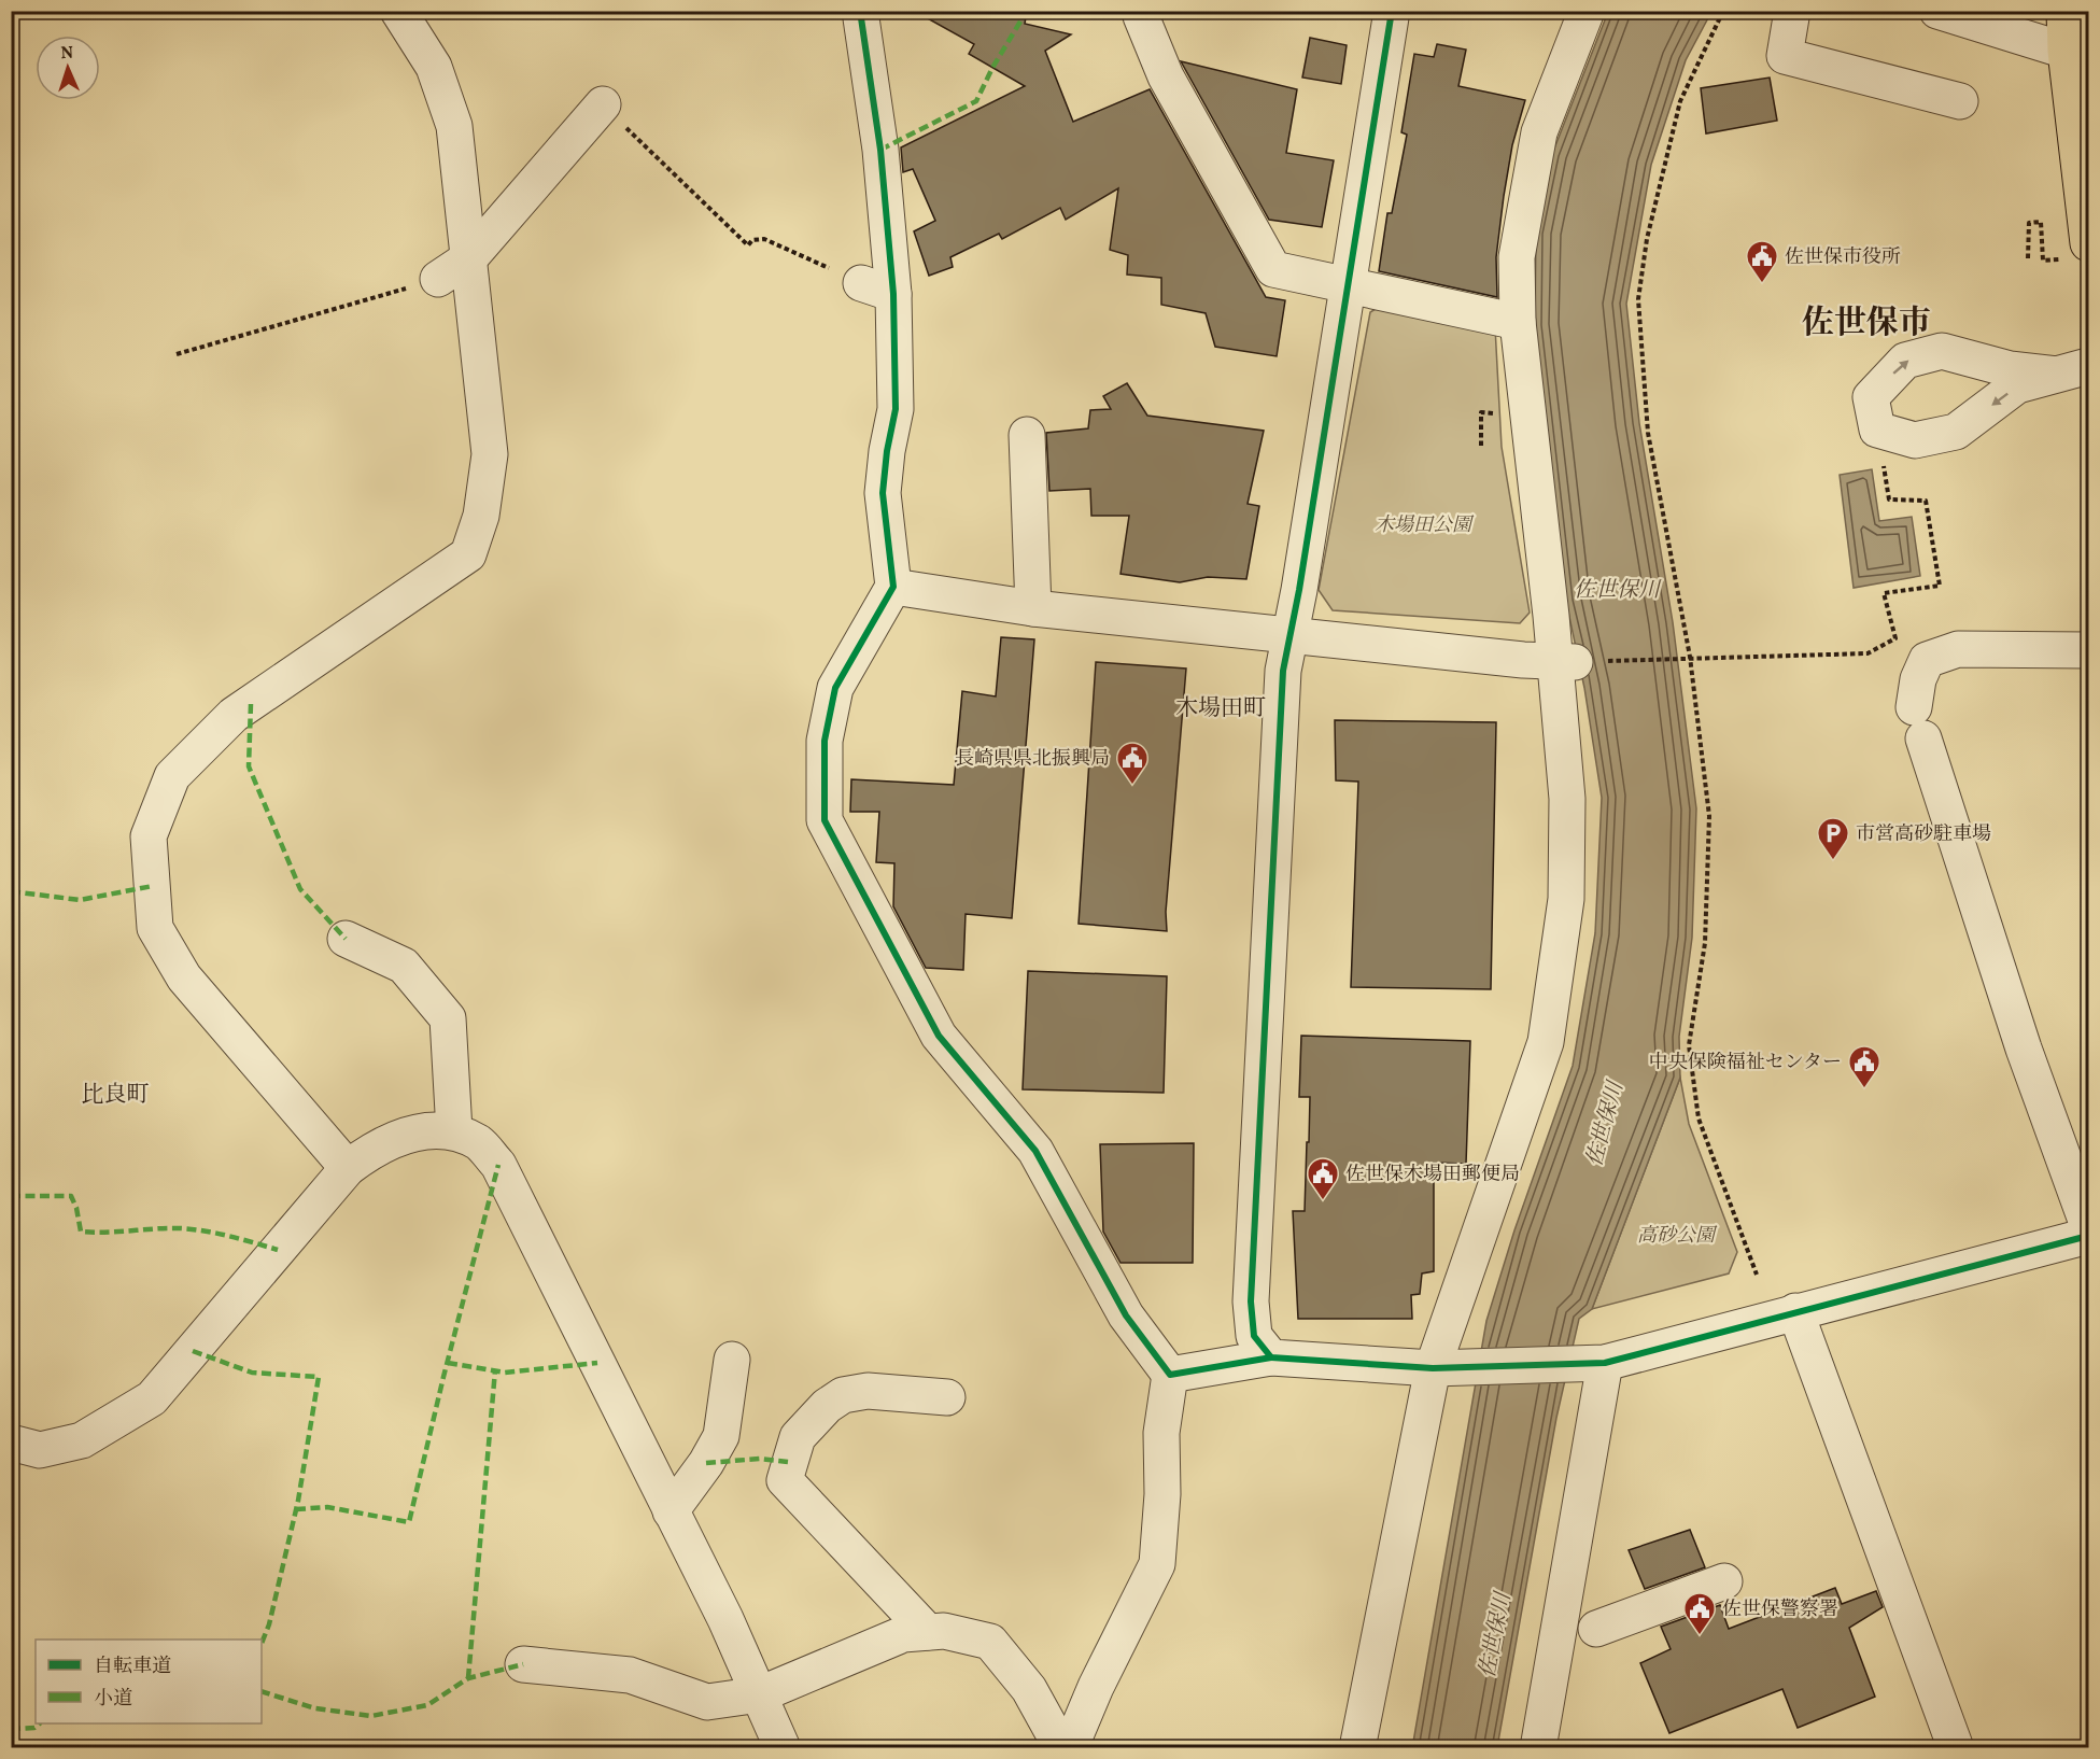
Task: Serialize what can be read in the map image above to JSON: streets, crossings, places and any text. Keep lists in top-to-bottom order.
{
  "districts": ["佐世保市", "木場田町", "比良町"],
  "water": ["佐世保川"],
  "parks": ["木場田公園", "高砂公園"],
  "places": {
    "public building": [
      "佐世保市役所",
      "長崎県県北振興局",
      "中央保険福祉センター",
      "佐世保木場田郵便局",
      "佐世保警察署"
    ],
    "parking": ["市営高砂駐車場"]
  },
  "legend": ["自転車道", "小道"],
  "north": "top"
}
